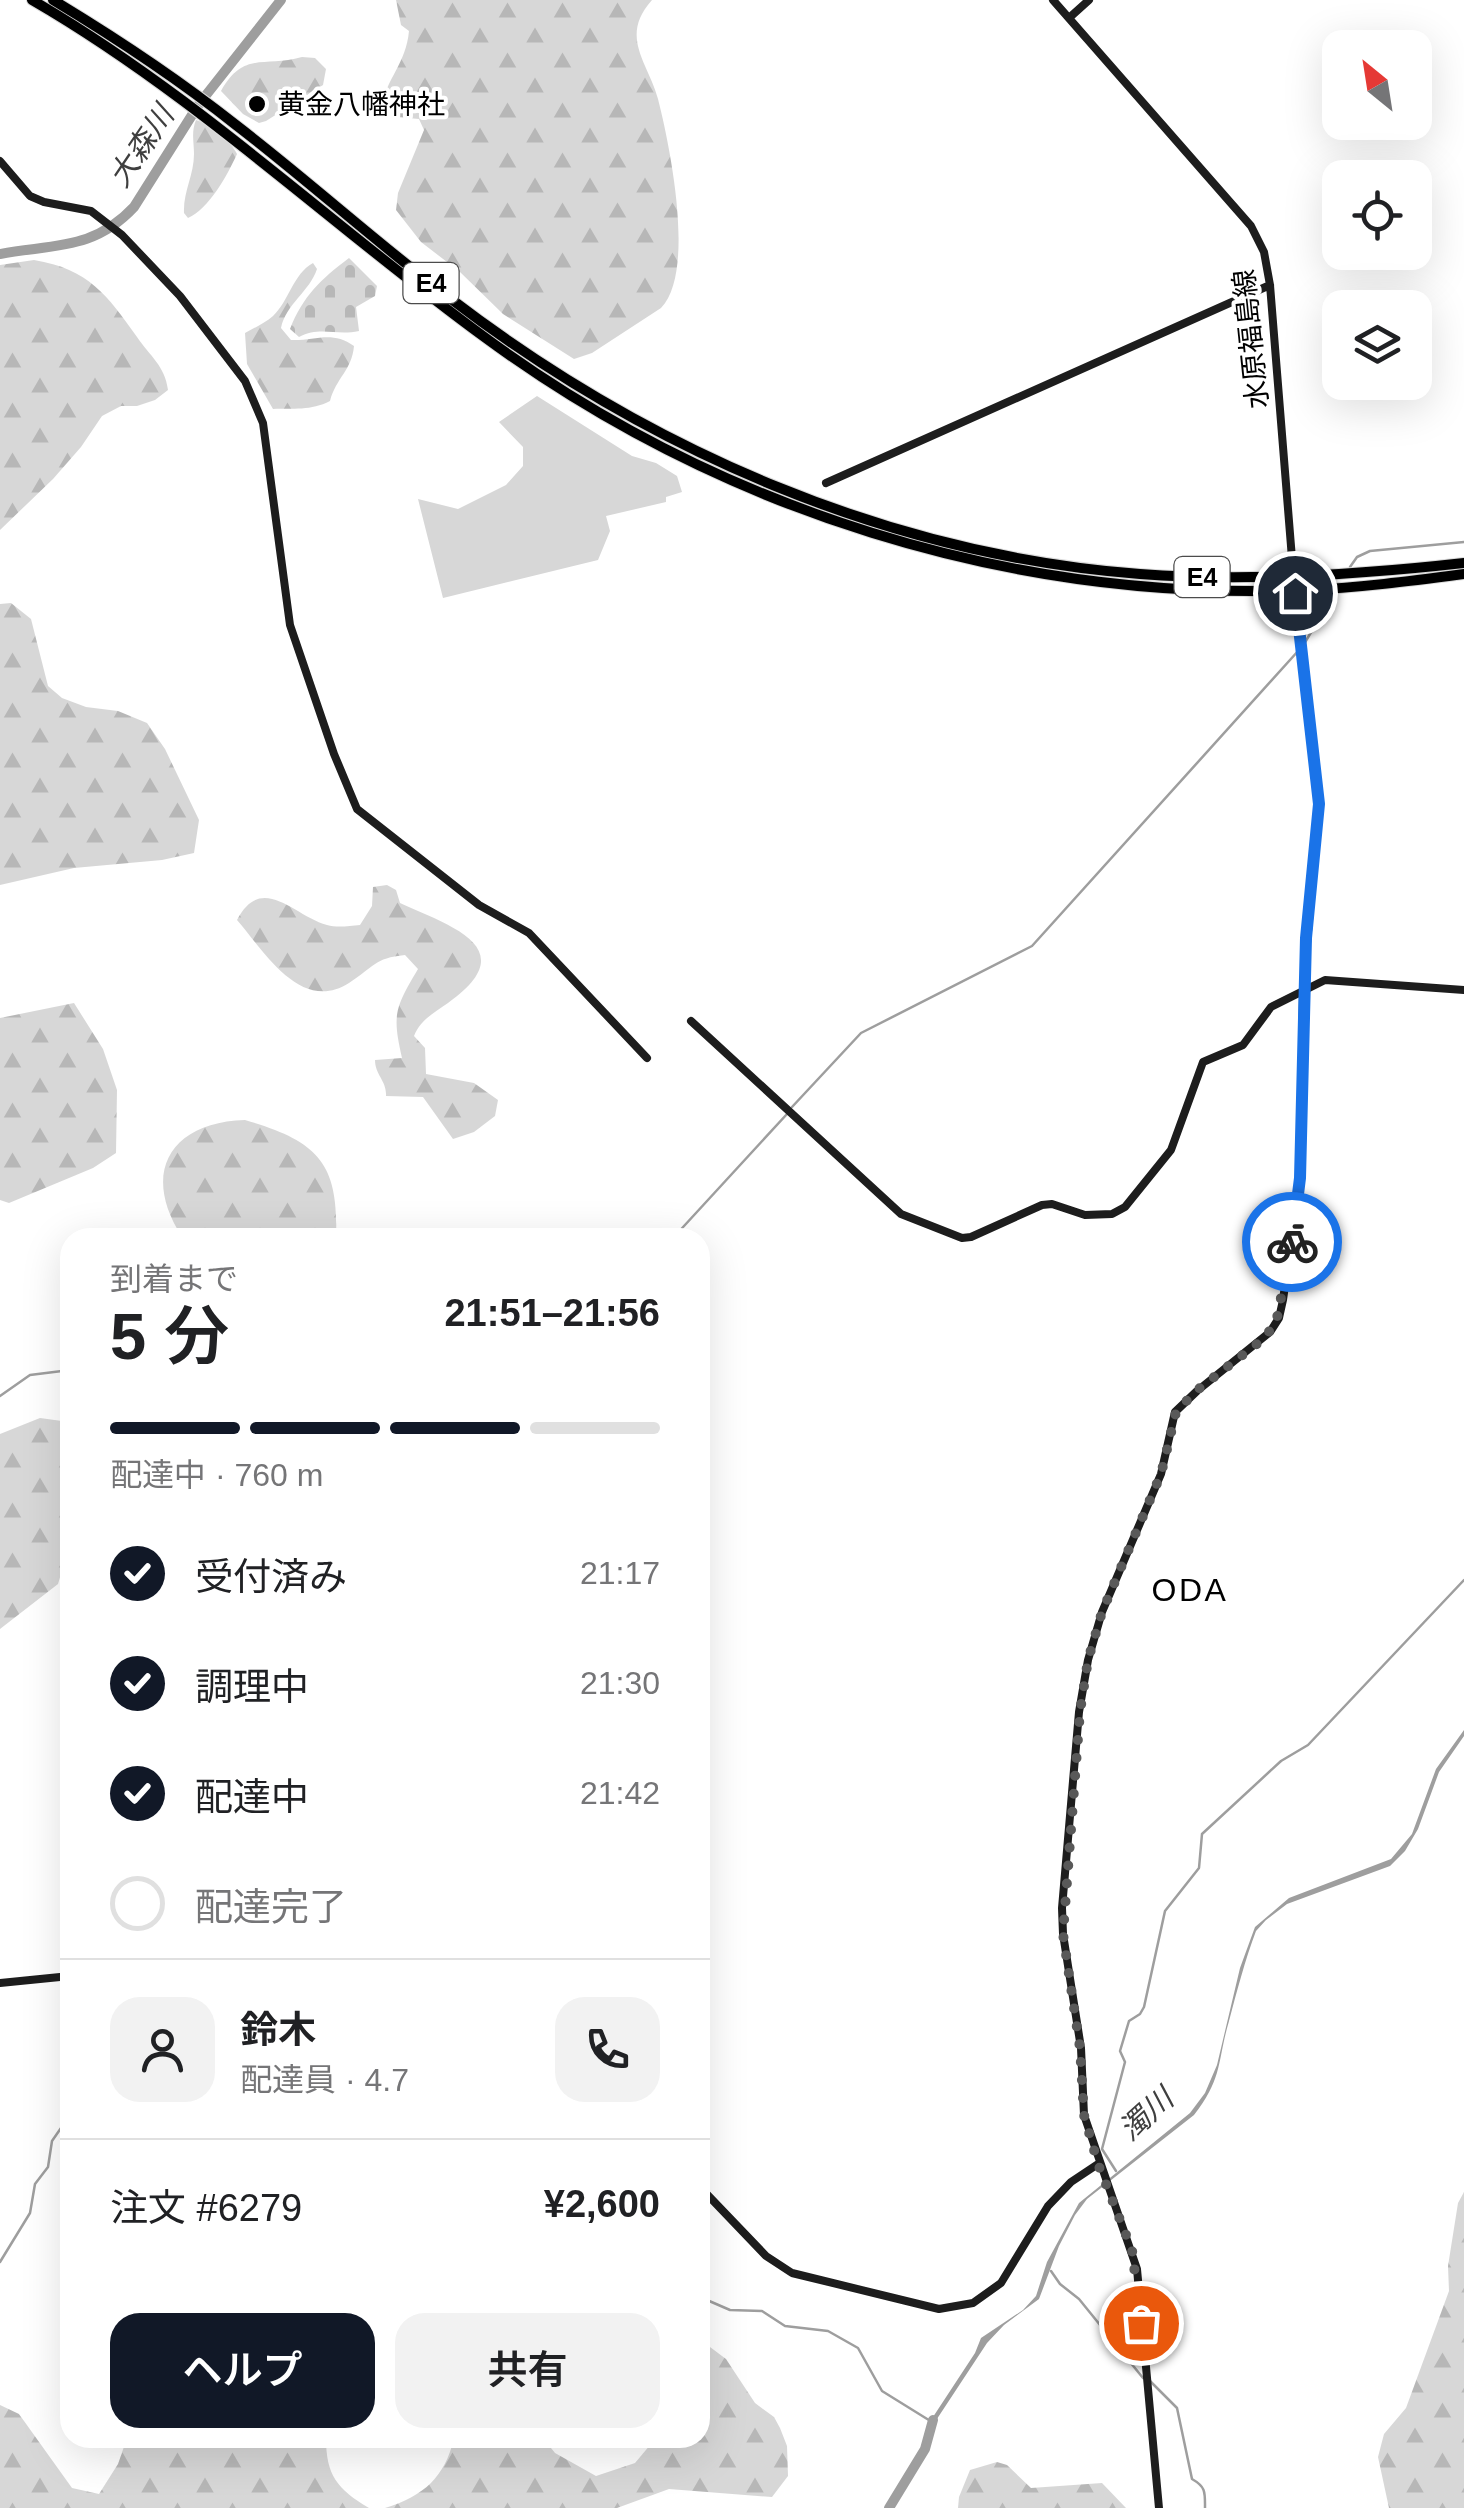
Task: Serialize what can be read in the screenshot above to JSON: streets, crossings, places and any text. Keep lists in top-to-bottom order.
{
  "streets": {
    "highway": ["E4"],
    "street": ["水原福島線"]
  },
  "districts": ["ODA"],
  "water": ["大森川", "濁川"],
  "places": ["黄金八幡神社"],
  "north": "top left",
  "page": {
    "heading": ["5 分", "到着まで", "21:51–21:56"],
    "panel": [
      "鈴木",
      "配達員 · 4.7",
      "注文 #6279",
      "¥2,600"
    ],
    "bar": "配達中 · 760 m",
    "list": [
      ["受付済み", "21:17"],
      ["調理中", "21:30"],
      ["配達中", "21:42"],
      "配達完了"
    ],
    "buttons": ["ヘルプ", "共有"]
  }
}
